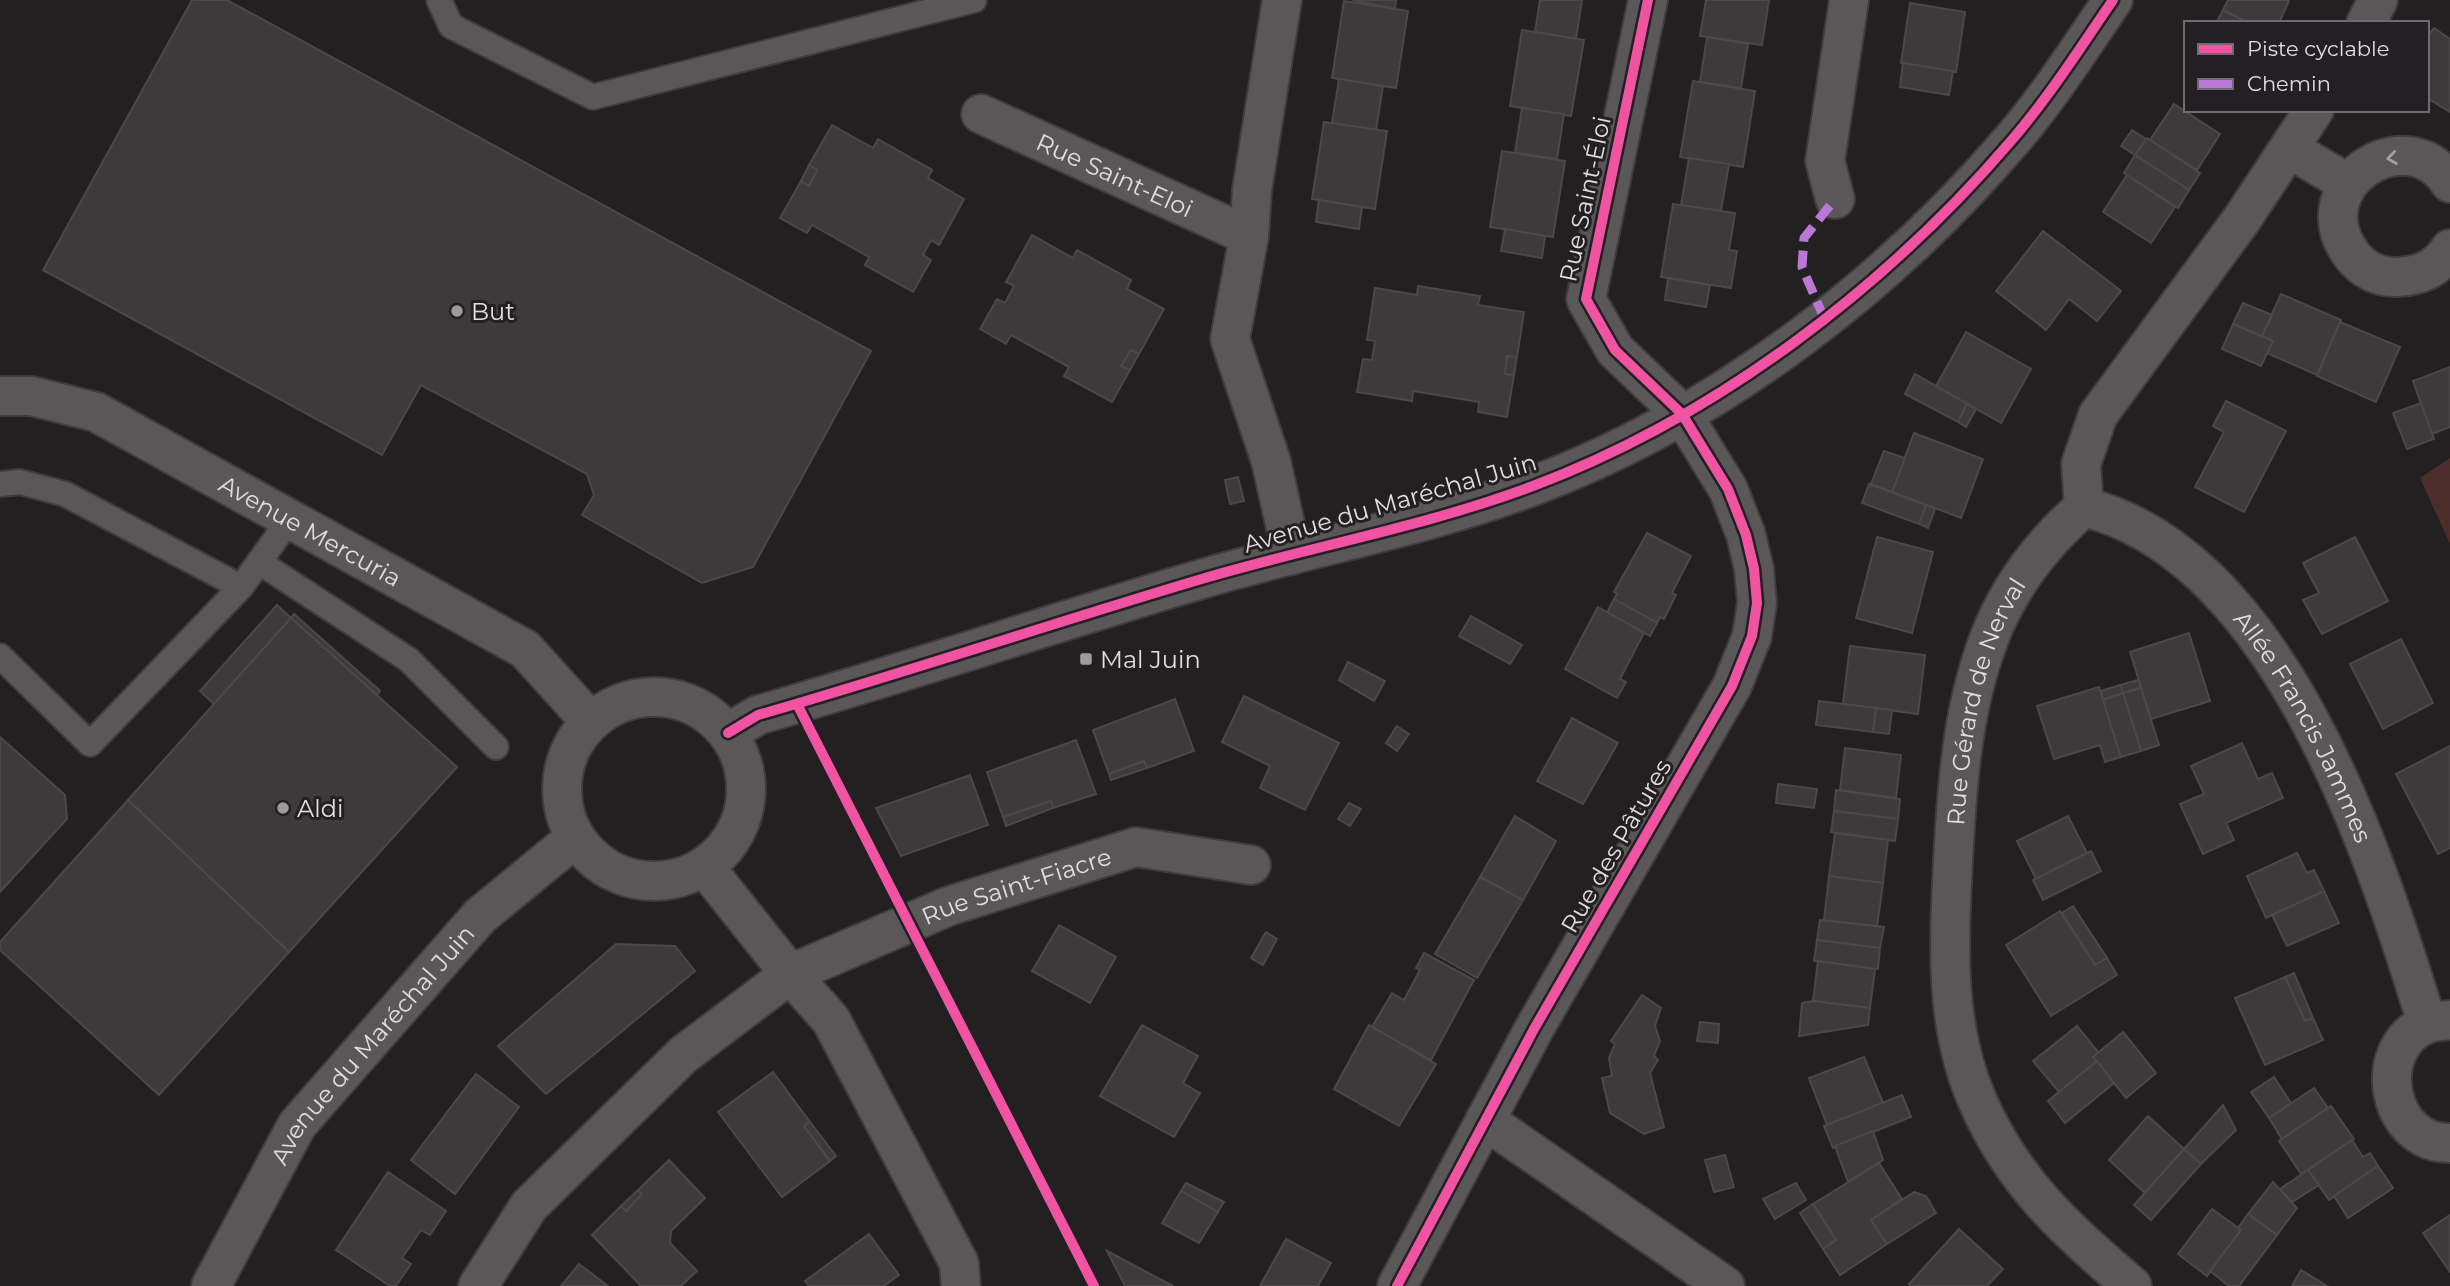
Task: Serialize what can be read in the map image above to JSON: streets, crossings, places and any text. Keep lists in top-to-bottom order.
{
  "streets": {
    "street": [
      "Rue Saint-Eloi",
      "Rue Saint-Éloi",
      "Avenue du Maréchal Juin",
      "Avenue Mercuria",
      "Rue Gérard de Nerval",
      "Allée Francis Jammes",
      "Rue des Pâtures",
      "Rue Saint-Fiacre"
    ]
  },
  "crossings": [
    ["Rue Saint-Éloi", "Avenue du Maréchal Juin"],
    ["Rue Saint-Éloi", "Rue des Pâtures"],
    ["Avenue du Maréchal Juin", "Avenue Mercuria"],
    ["Avenue du Maréchal Juin", "Rue des Pâtures"],
    ["Rue Gérard de Nerval", "Allée Francis Jammes"]
  ],
  "places": {
    "other": ["But", "Aldi"],
    "transit": ["Mal Juin"]
  },
  "legend": ["Piste cyclable", "Chemin"]
}
